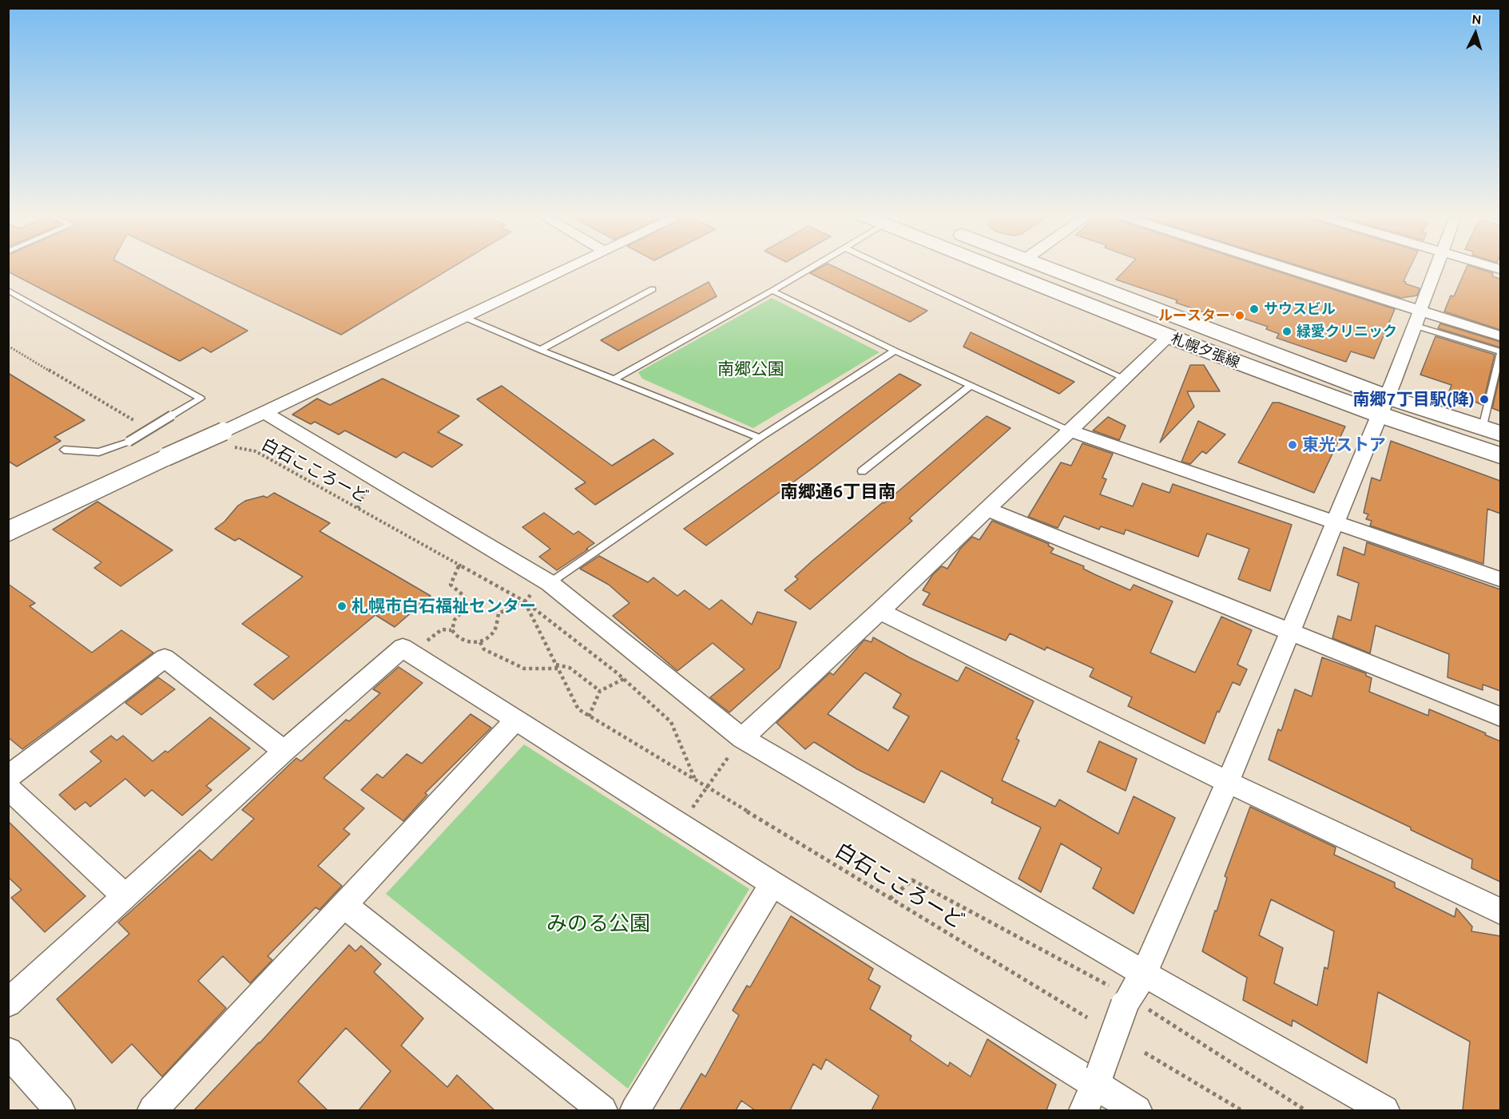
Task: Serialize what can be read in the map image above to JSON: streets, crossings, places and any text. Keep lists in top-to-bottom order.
{
  "streets": {
    "main road": ["札幌夕張線"],
    "path": ["白石こころーど"]
  },
  "districts": ["南郷通6丁目南"],
  "parks": ["南郷公園", "みのる公園"],
  "places": [
    "サウスビル",
    "ルースター",
    "緑愛クリニック",
    "南郷7丁目駅(降)",
    "東光ストア",
    "札幌市白石福祉センター"
  ],
  "north": "top"
}
